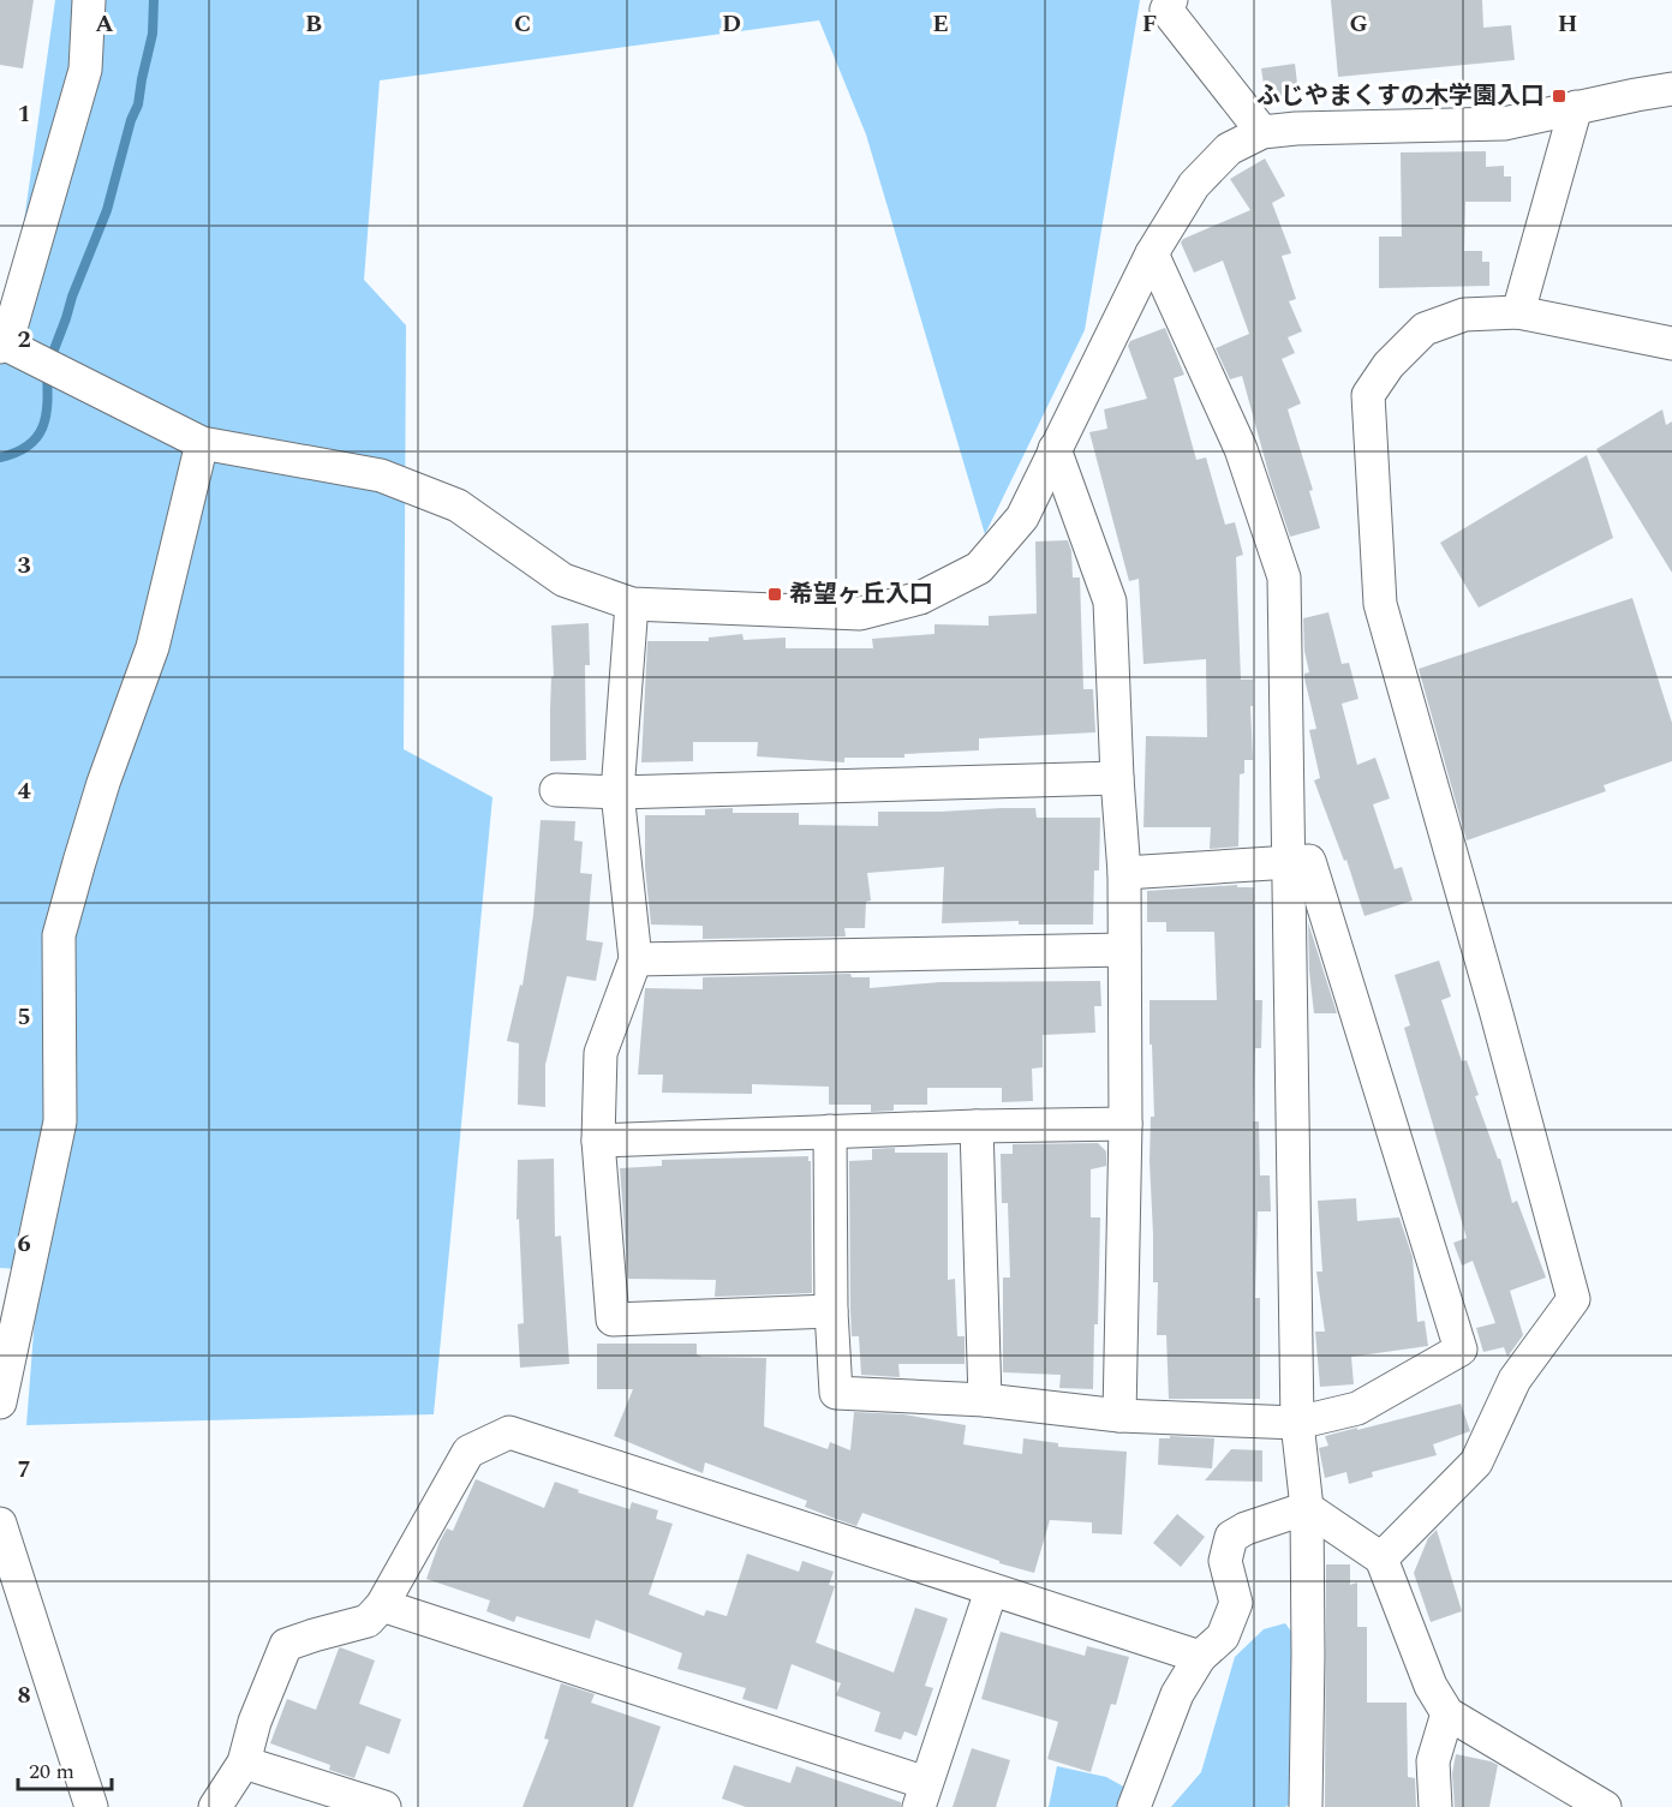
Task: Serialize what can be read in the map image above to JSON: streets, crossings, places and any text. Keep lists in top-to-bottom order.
{
  "places": {
    "transit": ["ふじやまくすの木学園入口", "希望ヶ丘入口"]
  },
  "scale_bar": "20 m",
  "grid": {
    "columns": [
      "A",
      "B",
      "C",
      "D",
      "E",
      "F",
      "G",
      "H"
    ],
    "rows": [
      "1",
      "2",
      "3",
      "4",
      "5",
      "6",
      "7",
      "8"
    ]
  }
}
